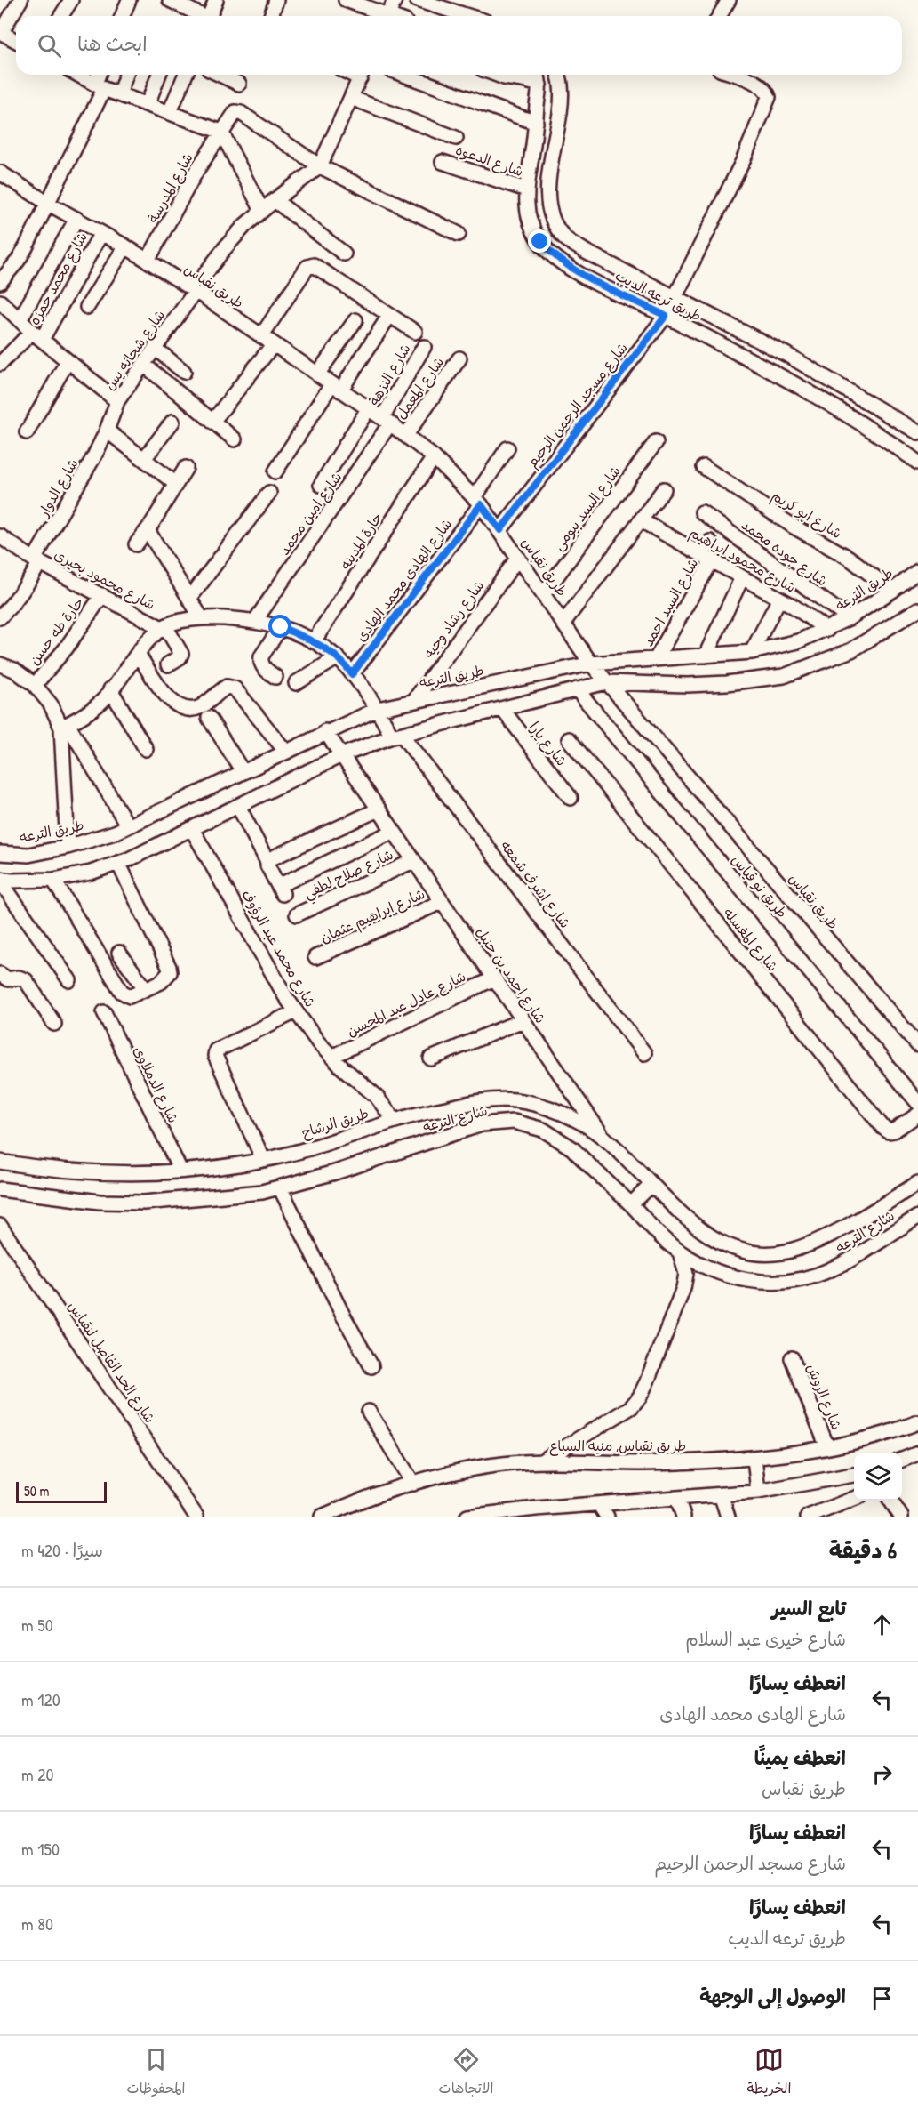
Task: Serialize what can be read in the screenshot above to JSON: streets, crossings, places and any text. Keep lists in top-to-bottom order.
{
  "streets": {
    "street": [
      "شارع الدعوه",
      "شارع المدرسة",
      "شارع محمد حمزه",
      "طريق نقباس",
      "طريق ترعه الديب",
      "شارع شحاته يس",
      "شارع النزهة",
      "شارع المعمل",
      "شارع مسجد الرحمن الرحيم",
      "شارع الدوار",
      "شارع السيد بيومى",
      "شارع امين محمد",
      "شارع ابو كريم",
      "حارة المدينه",
      "شارع جوده محمد",
      "شارع محمود ابراهيم",
      "شارع محمود بحيرى",
      "شارع الهادى محمد الهادى",
      "طريق الترعه",
      "شارع السيد احمد",
      "شارع رشاد وجيه",
      "حارة طه حسن",
      "شارع يارا",
      "شارع صلاح لطفي",
      "شارع اشرف شمعه",
      "طريق نو قياس",
      "شارع ابراهيم عثمان",
      "شارع المغسله",
      "شارع محمد عبد الرؤوف",
      "شارع احمد بن حنبل",
      "شارع عادل عبد المحسن",
      "شارع الدملاوى",
      "شارع الترعه",
      "طريق الرشاح",
      "شارع الحد الفاصل لنقباس",
      "شارع الروش",
      "طريق نقباس, منيه السباع"
    ]
  },
  "crossings": [
    ["شارع الدعوه", "طريق ترعه الديب"],
    ["شارع المدرسة", "طريق نقباس"],
    ["شارع المدرسة", "شارع شحاته يس"],
    ["شارع محمد حمزه", "طريق نقباس"],
    ["طريق نقباس", "شارع شحاته يس"],
    ["طريق نقباس", "شارع النزهة"],
    ["طريق نقباس", "شارع المعمل"],
    ["طريق نقباس", "شارع مسجد الرحمن الرحيم"],
    ["طريق نقباس", "شارع السيد بيومى"],
    ["طريق نقباس", "شارع امين محمد"],
    ["طريق نقباس", "حارة المدينه"],
    ["طريق نقباس", "شارع الهادى محمد الهادى"],
    ["طريق نقباس", "طريق الترعه"],
    ["طريق نقباس", "شارع رشاد وجيه"],
    ["طريق ترعه الديب", "شارع مسجد الرحمن الرحيم"],
    ["شارع شحاته يس", "شارع الدوار"],
    ["شارع النزهة", "شارع امين محمد"],
    ["شارع الدوار", "شارع محمود بحيرى"],
    ["شارع امين محمد", "شارع اشرف شمعه"],
    ["شارع ابو كريم", "طريق الترعه"],
    ["حارة المدينه", "شارع اشرف شمعه"],
    ["شارع جوده محمد", "طريق الترعه"],
    ["شارع محمود ابراهيم", "طريق الترعه"],
    ["شارع محمود ابراهيم", "شارع السيد احمد"],
    ["شارع محمود بحيرى", "حارة طه حسن"],
    ["شارع محمود بحيرى", "شارع اشرف شمعه"],
    ["شارع الهادى محمد الهادى", "شارع اشرف شمعه"],
    ["طريق الترعه", "شارع السيد احمد"],
    ["طريق الترعه", "شارع رشاد وجيه"],
    ["طريق الترعه", "شارع اشرف شمعه"],
    ["طريق الترعه", "شارع احمد بن حنبل"],
    ["شارع صلاح لطفي", "شارع احمد بن حنبل"],
    ["شارع ابراهيم عثمان", "شارع احمد بن حنبل"],
    ["شارع محمد عبد الرؤوف", "شارع عادل عبد المحسن"],
    ["شارع محمد عبد الرؤوف", "طريق الرشاح"],
    ["شارع احمد بن حنبل", "شارع عادل عبد المحسن"],
    ["شارع احمد بن حنبل", "طريق الرشاح"],
    ["شارع الدملاوى", "طريق الرشاح"],
    ["شارع الترعه", "طريق الرشاح"],
    ["شارع الروش", "طريق نقباس, منيه السباع"]
  ],
  "scale_bar": "50 m",
  "page": {
    "search": "ابحث هنا",
    "scale": "50 m",
    "heading": ["6 دقيقة", "سيرًا · 420 m"],
    "list": [
      ["تابع السير", "شارع خيرى عبد السلام", "50 m"],
      ["انعطف يسارًا", "شارع الهادى محمد الهادى", "120 m"],
      ["انعطف يمينًا", "طريق نقباس", "20 m"],
      ["انعطف يسارًا", "شارع مسجد الرحمن الرحيم", "150 m"],
      ["انعطف يسارًا", "طريق ترعه الديب", "80 m"],
      "الوصول إلى الوجهة"
    ],
    "nav": ["الخريطة", "الاتجاهات", "المحفوظات"]
  }
}
